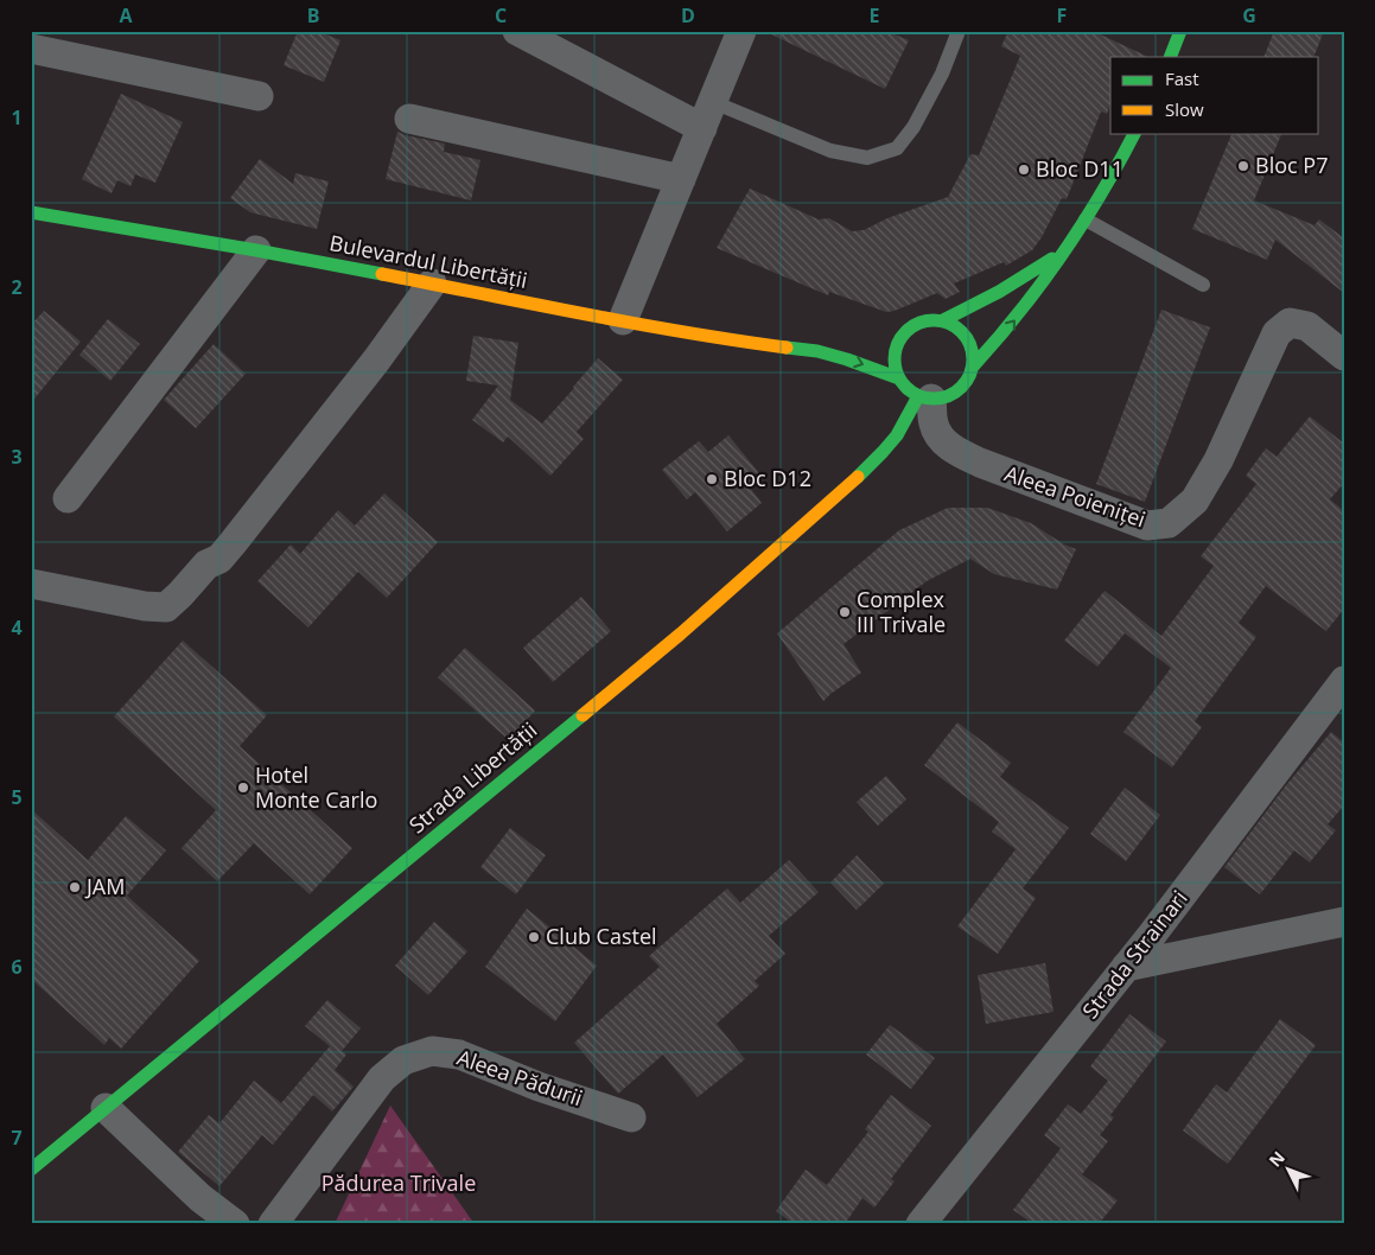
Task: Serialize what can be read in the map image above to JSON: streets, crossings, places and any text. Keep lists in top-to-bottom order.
{
  "streets": {
    "main road": ["Bulevardul Libertății", "Strada Libertății"],
    "street": ["Aleea Poieniței", "Strada Strainari", "Aleea Pădurii"]
  },
  "crossings": [
    ["Bulevardul Libertății", "Aleea Poieniței"],
    ["Bulevardul Libertății", "Strada Libertății"],
    ["Aleea Poieniței", "Strada Libertății"]
  ],
  "parks": ["Pădurea Trivale"],
  "places": [
    "Bloc P7",
    "Bloc D11",
    "Bloc D12",
    "Complex III Trivale",
    "Hotel Monte Carlo",
    "JAM",
    "Club Castel"
  ],
  "legend": ["Fast", "Slow"],
  "north": "top left",
  "grid": {
    "columns": [
      "A",
      "B",
      "C",
      "D",
      "E",
      "F",
      "G"
    ],
    "rows": [
      "1",
      "2",
      "3",
      "4",
      "5",
      "6",
      "7"
    ]
  }
}
